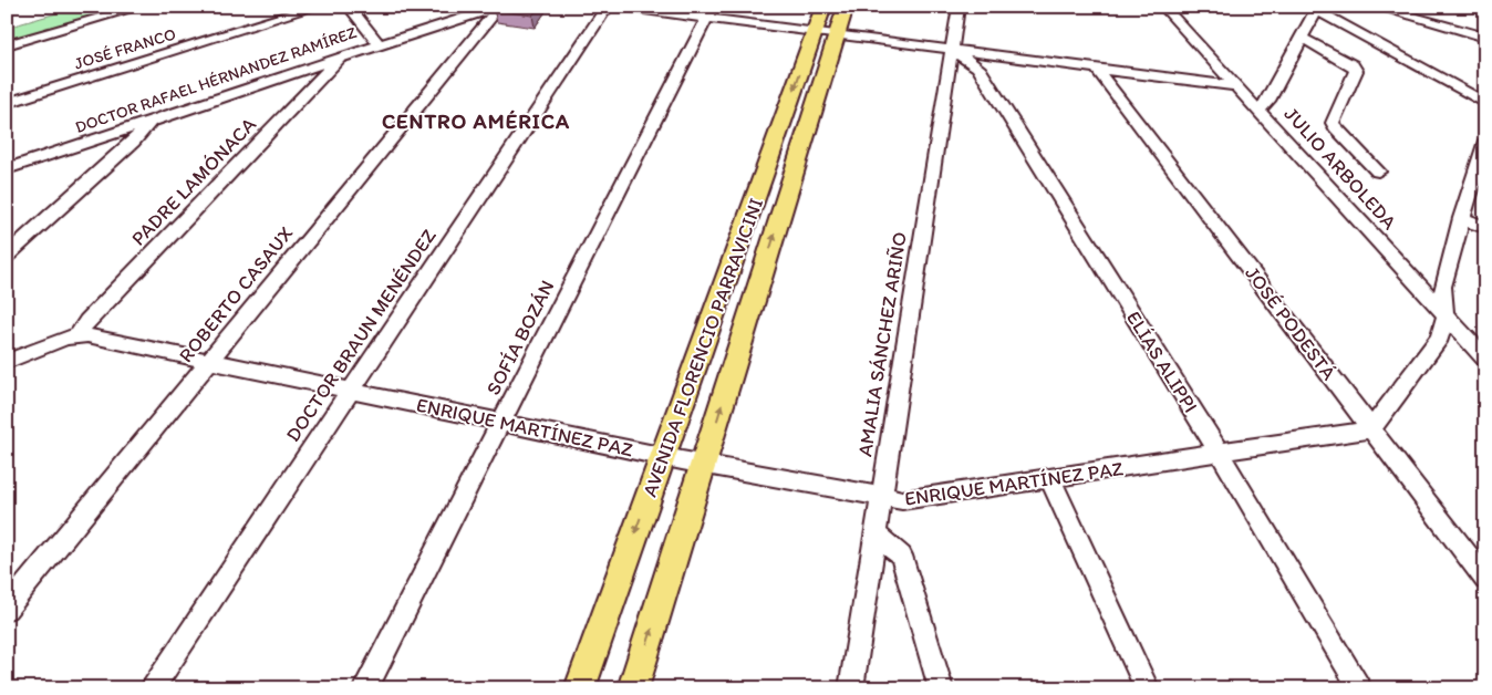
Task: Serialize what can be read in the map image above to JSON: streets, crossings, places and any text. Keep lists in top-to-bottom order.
{
  "streets": {
    "main road": ["AVENIDA FLORENCIO PARRAVICINI"],
    "street": [
      "JOSÉ FRANCO",
      "DOCTOR RAFAEL HÉRNANDEZ RAMÍREZ",
      "JULIO ARBOLEDA",
      "PADRE LAMÓNACA",
      "ROBERTO CASAUX",
      "JOSÉ PODESTÁ",
      "DOCTOR BRAUN MENÉNDEZ",
      "SOFÍA BOZÁN",
      "AMALIA SÁNCHEZ ARIÑO",
      "ELÍAS ALIPPI",
      "ENRIQUE MARTÍNEZ PAZ"
    ]
  },
  "crossings": [
    ["DOCTOR RAFAEL HÉRNANDEZ RAMÍREZ", "PADRE LAMÓNACA"],
    ["DOCTOR RAFAEL HÉRNANDEZ RAMÍREZ", "ROBERTO CASAUX"],
    ["PADRE LAMÓNACA", "ENRIQUE MARTÍNEZ PAZ"],
    ["ROBERTO CASAUX", "ENRIQUE MARTÍNEZ PAZ"],
    ["JOSÉ PODESTÁ", "ENRIQUE MARTÍNEZ PAZ"],
    ["DOCTOR BRAUN MENÉNDEZ", "ENRIQUE MARTÍNEZ PAZ"],
    ["SOFÍA BOZÁN", "ENRIQUE MARTÍNEZ PAZ"],
    ["AMALIA SÁNCHEZ ARIÑO", "ELÍAS ALIPPI"],
    ["AMALIA SÁNCHEZ ARIÑO", "ENRIQUE MARTÍNEZ PAZ"],
    ["AVENIDA FLORENCIO PARRAVICINI", "ENRIQUE MARTÍNEZ PAZ"],
    ["ELÍAS ALIPPI", "ENRIQUE MARTÍNEZ PAZ"]
  ],
  "districts": ["CENTRO AMÉRICA"]
}
